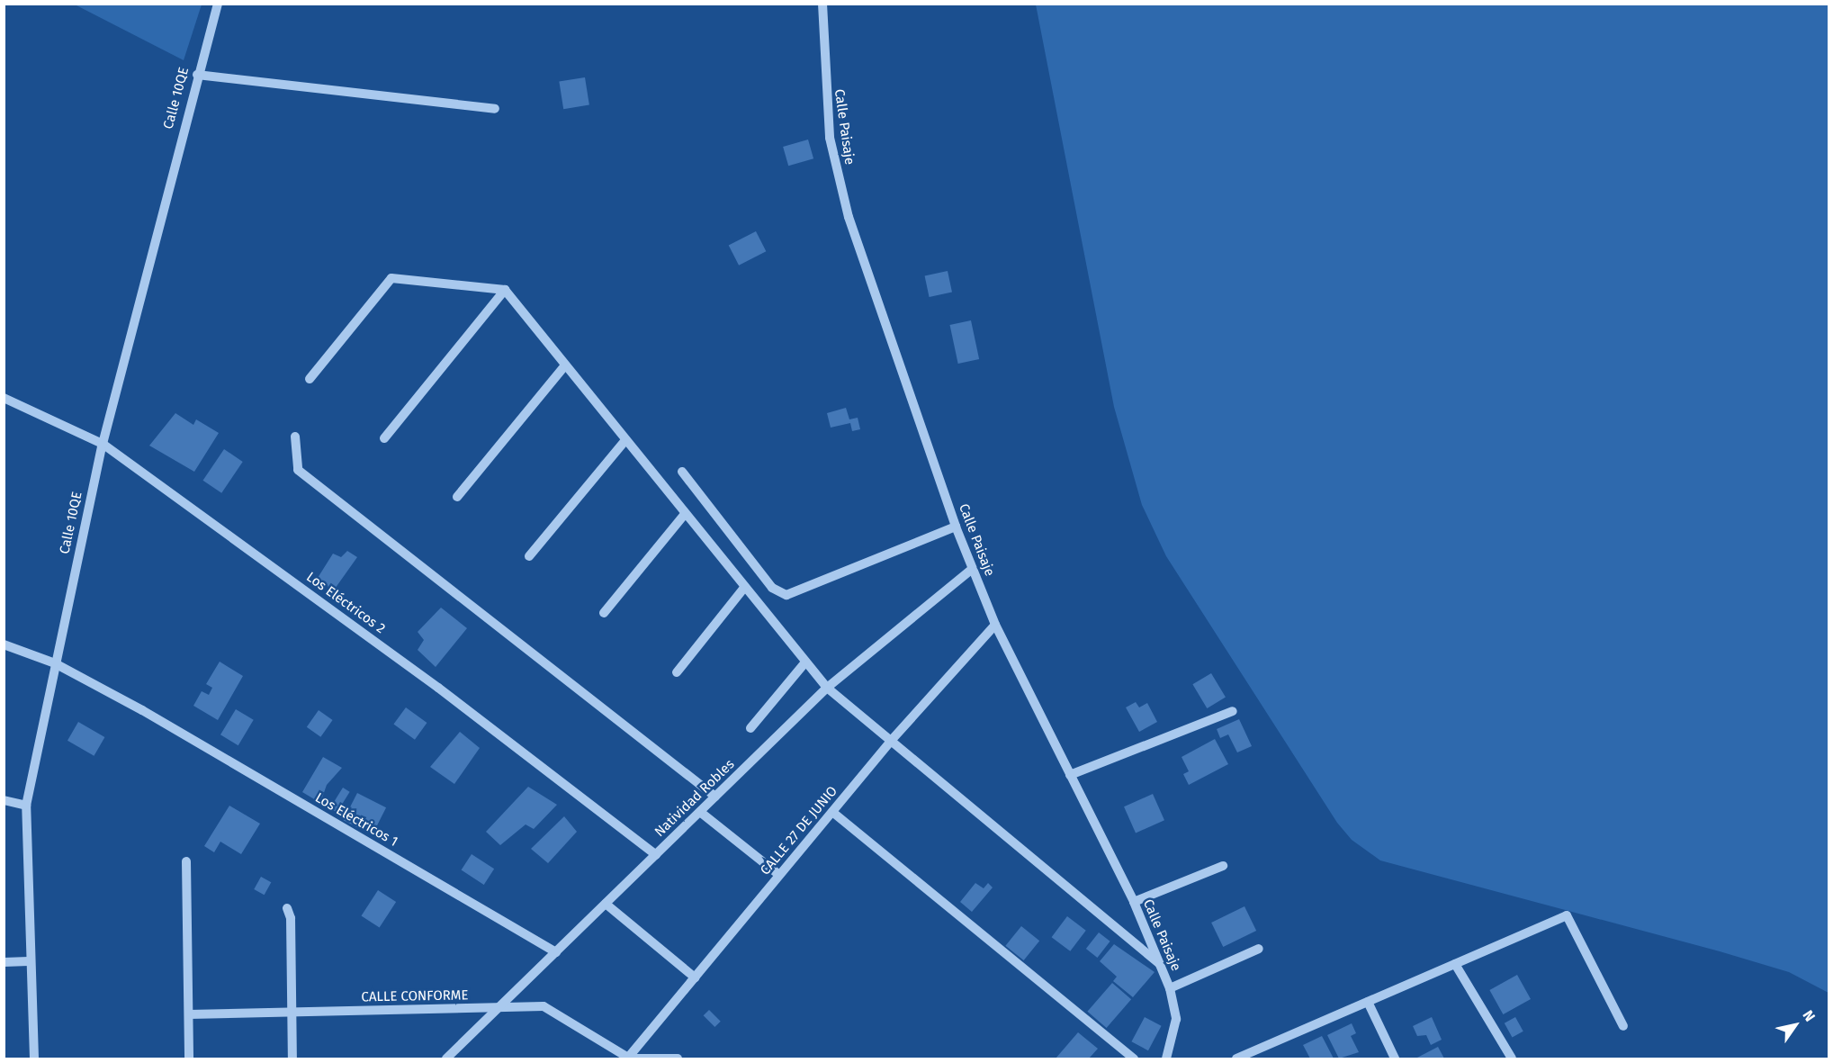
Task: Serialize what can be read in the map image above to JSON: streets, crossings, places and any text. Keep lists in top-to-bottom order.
{
  "streets": {
    "street": [
      "Calle 10QE",
      "Calle Paisaje",
      "Los Eléctricos 2",
      "Natividad Robles",
      "Los Eléctricos 1",
      "CALLE 27 DE JUNIO",
      "CALLE CONFORME"
    ]
  },
  "crossings": [
    ["Calle 10QE", "Los Eléctricos 2"],
    ["Calle 10QE", "Los Eléctricos 1"],
    ["Calle Paisaje", "Natividad Robles"],
    ["Calle Paisaje", "CALLE 27 DE JUNIO"],
    ["Los Eléctricos 2", "Natividad Robles"],
    ["Natividad Robles", "Los Eléctricos 1"],
    ["Natividad Robles", "CALLE CONFORME"],
    ["CALLE 27 DE JUNIO", "CALLE CONFORME"]
  ],
  "north": "top right"
}
